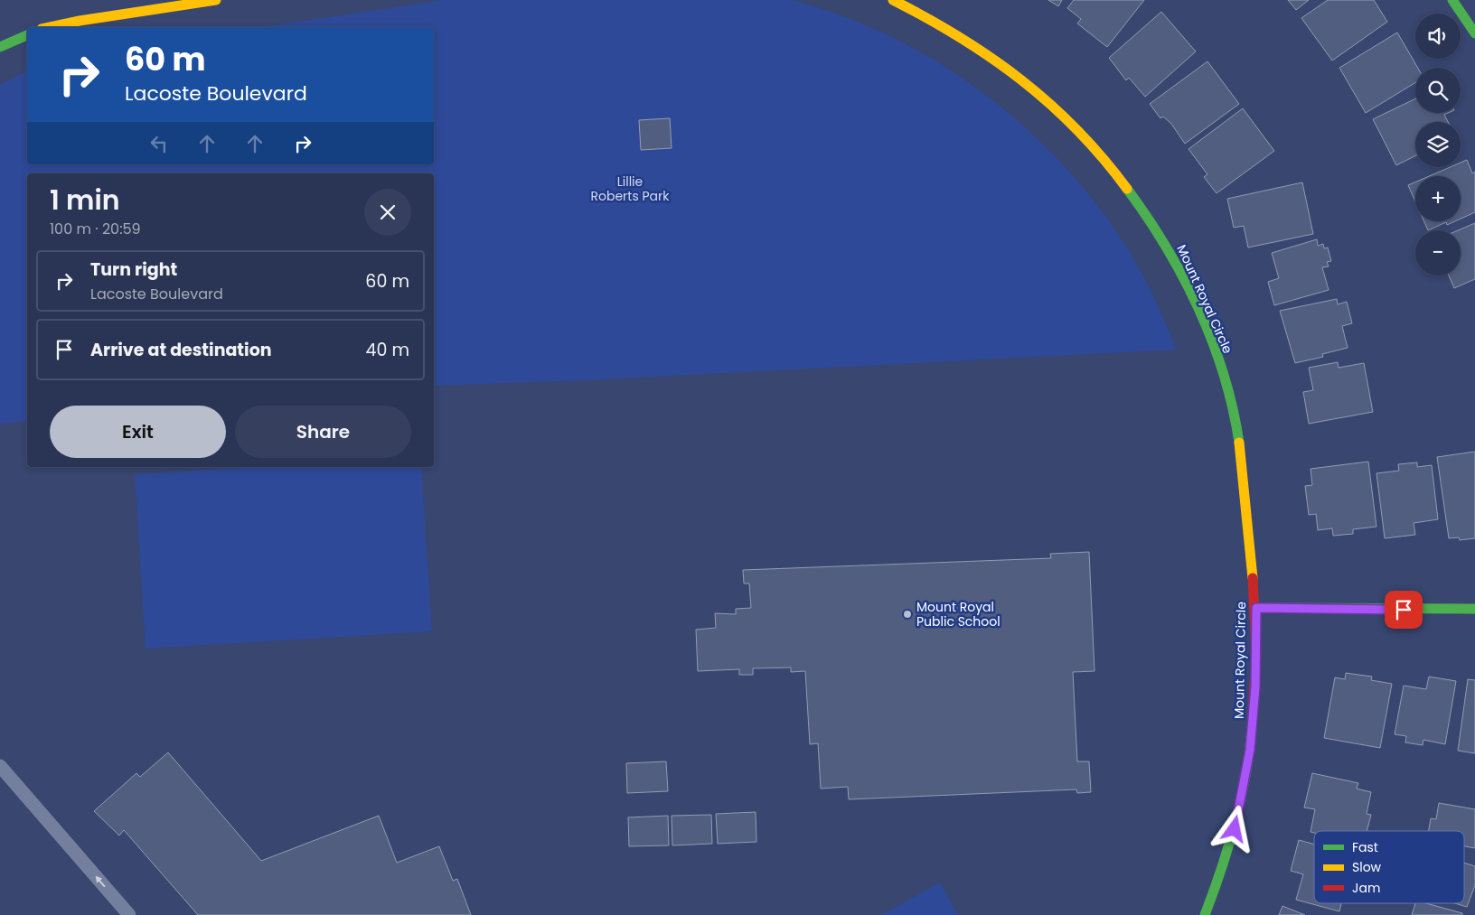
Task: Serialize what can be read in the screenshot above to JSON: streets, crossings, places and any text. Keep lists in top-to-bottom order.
{
  "streets": {
    "street": ["Mount Royal Circle"]
  },
  "parks": ["Lillie Roberts Park"],
  "places": ["Mount Royal Public School"],
  "legend": ["Fast", "Slow", "Jam"],
  "page": {
    "map_buttons": ["+", "−"],
    "turn": ["60 m", "Lacoste Boulevard"],
    "heading": ["1 min", "100 m · 20:59"],
    "list": [
      {
        "name": "Turn right",
        "note": "Lacoste Boulevard",
        "value": "60 m"
      },
      {
        "name": "Arrive at destination",
        "value": "40 m"
      }
    ],
    "buttons": ["Exit", "Share"]
  }
}
